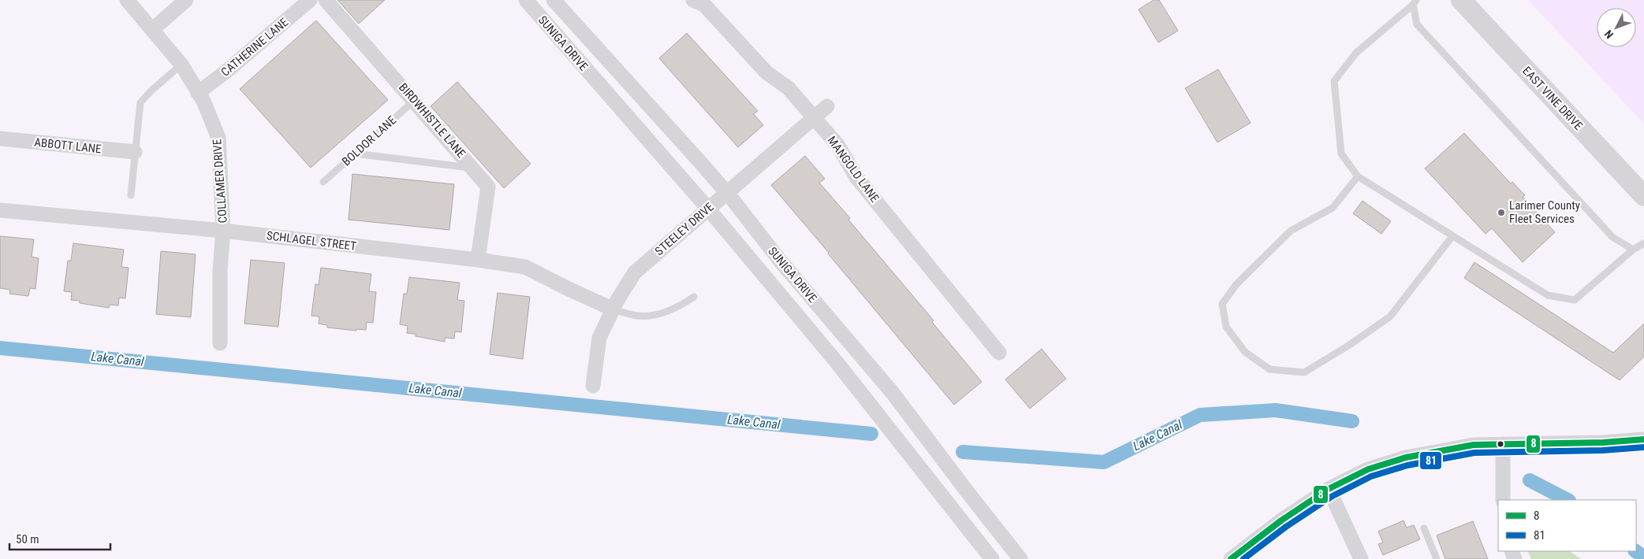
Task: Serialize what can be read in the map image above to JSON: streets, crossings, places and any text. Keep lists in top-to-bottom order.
{
  "streets": {
    "main road": ["EAST VINE DRIVE"],
    "street": [
      "SUNIGA DRIVE",
      "CATHERINE LANE",
      "BIRDWHISTLE LANE",
      "ABBOTT LANE",
      "MANGOLD LANE",
      "COLLAMER DRIVE",
      "STEELEY DRIVE",
      "SCHLAGEL STREET"
    ],
    "lane": ["BOLDOR LANE"]
  },
  "crossings": [
    ["SUNIGA DRIVE", "STEELEY DRIVE"],
    ["CATHERINE LANE", "COLLAMER DRIVE"],
    ["BIRDWHISTLE LANE", "BOLDOR LANE"],
    ["BIRDWHISTLE LANE", "SCHLAGEL STREET"],
    ["MANGOLD LANE", "STEELEY DRIVE"],
    ["COLLAMER DRIVE", "SCHLAGEL STREET"],
    ["STEELEY DRIVE", "SCHLAGEL STREET"]
  ],
  "water": ["Lake Canal"],
  "places": ["Larimer County Fleet Services"],
  "lines": ["transit line 8", "transit line 81"],
  "legend": ["8", "81"],
  "scale_bar": "50 m",
  "north": "bottom left"
}
